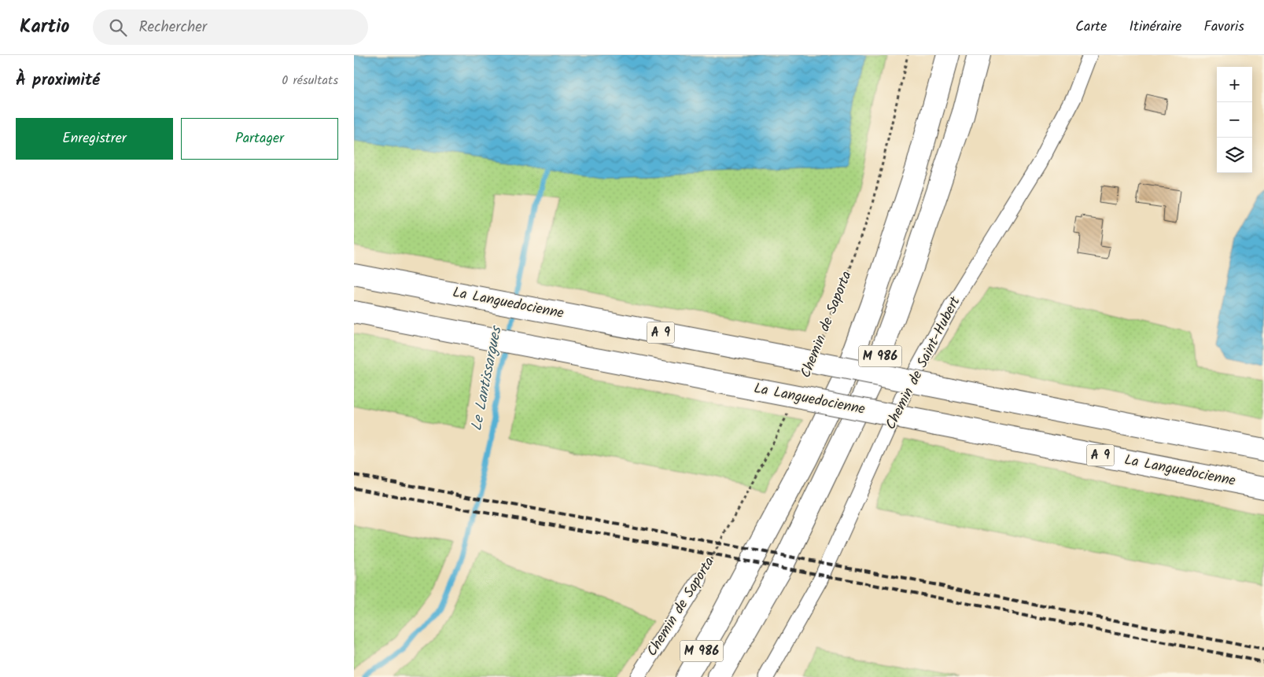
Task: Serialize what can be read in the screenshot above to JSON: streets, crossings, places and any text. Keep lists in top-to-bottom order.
{
  "streets": {
    "main road": ["La Languedocienne", "A 9", "M 986"],
    "street": ["Chemin de Saporta", "Chemin de Saint-Hubert"]
  },
  "water": ["Le Lantissargues"],
  "page": {
    "header": "Kartio",
    "search": "Rechercher",
    "nav": ["Carte", "Itinéraire", "Favoris"],
    "heading": ["À proximité", "0 résultats"],
    "map_buttons": ["+", "−"],
    "buttons": ["Enregistrer", "Partager"]
  }
}
